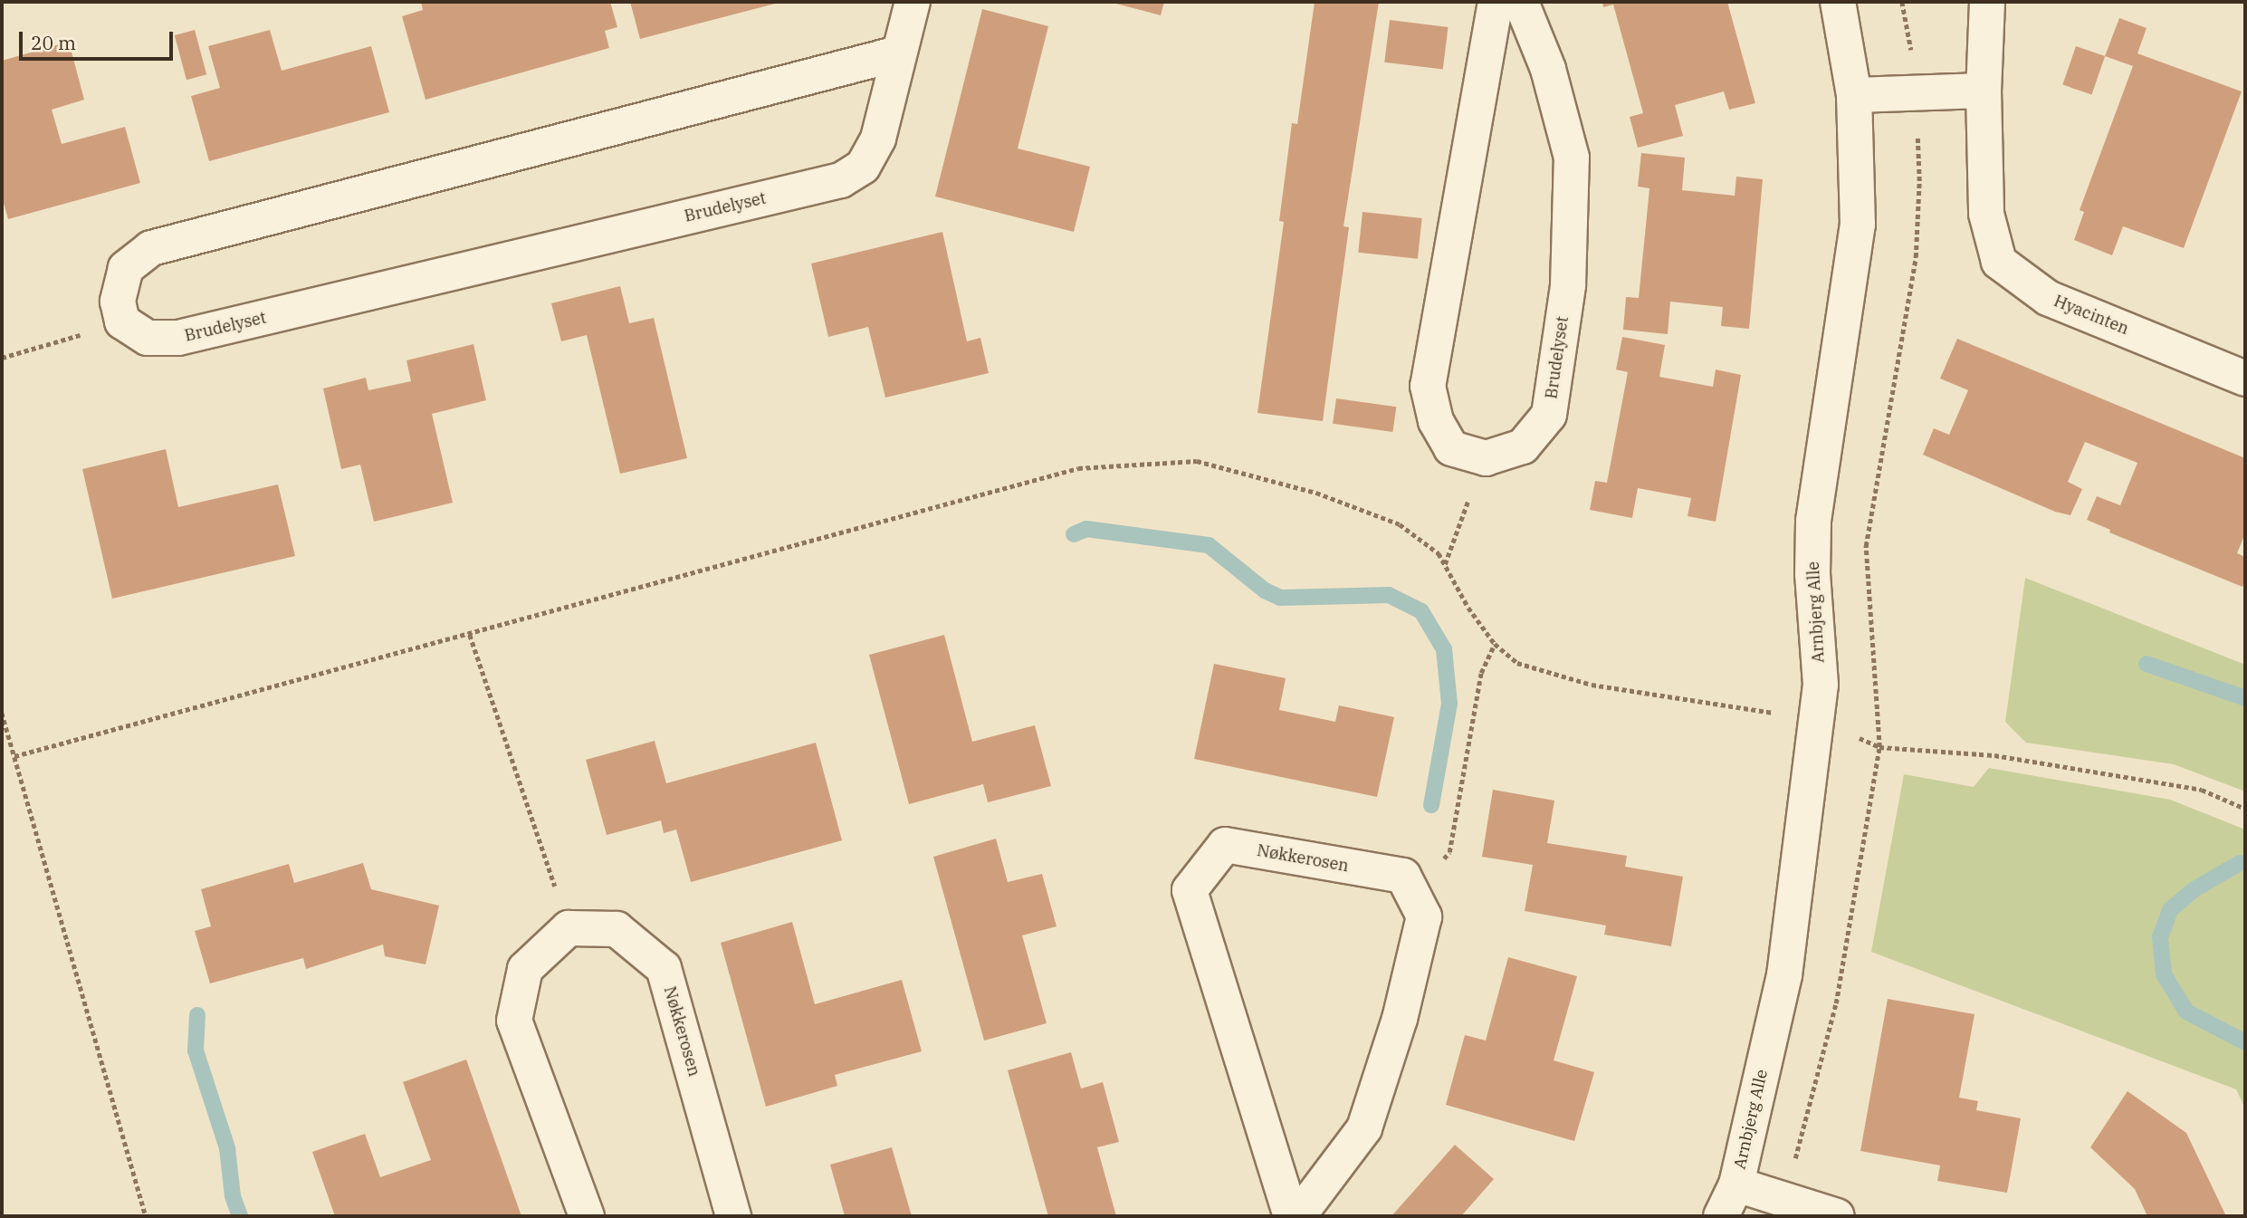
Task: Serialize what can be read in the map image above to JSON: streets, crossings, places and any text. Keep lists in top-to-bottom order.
{
  "streets": {
    "street": [
      "Brudelyset",
      "Hyacinten",
      "Arnbjerg Alle",
      "Nøkkerosen"
    ]
  },
  "scale_bar": "20 m"
}
